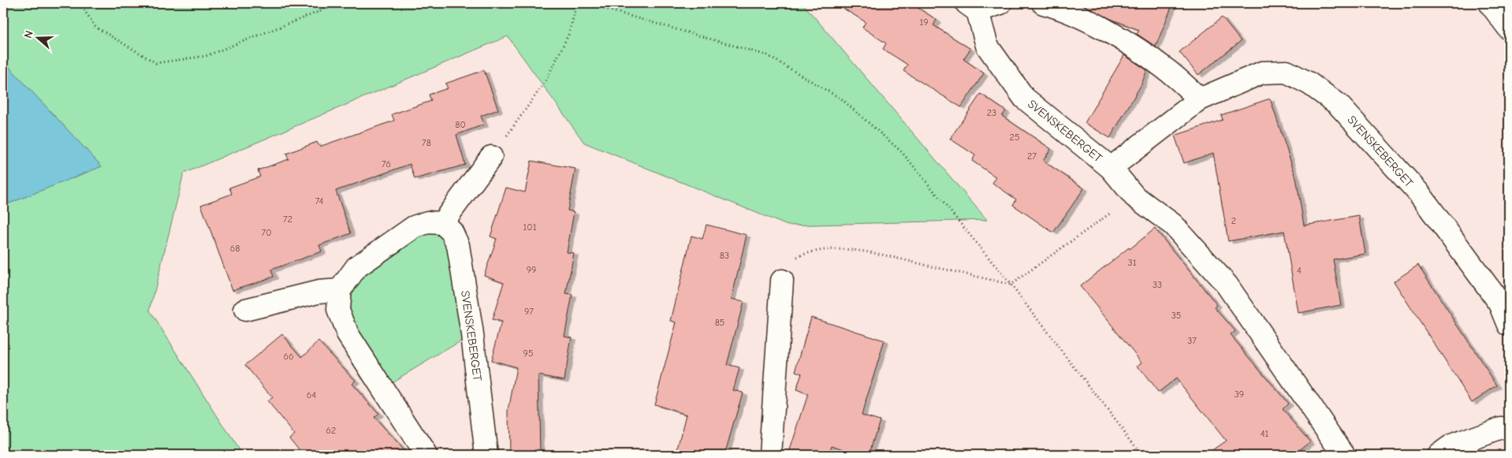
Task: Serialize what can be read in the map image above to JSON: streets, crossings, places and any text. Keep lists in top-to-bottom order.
{
  "streets": {
    "street": ["SVENSKEBERGET"]
  },
  "house_numbers": [
    "19",
    "23",
    "80",
    "25",
    "78",
    "27",
    "76",
    "74",
    "72",
    "2",
    "101",
    "70",
    "68",
    "83",
    "31",
    "99",
    "4",
    "33",
    "97",
    "35",
    "85",
    "37",
    "95",
    "66",
    "39",
    "64",
    "62",
    "41"
  ],
  "north": "left"
}
